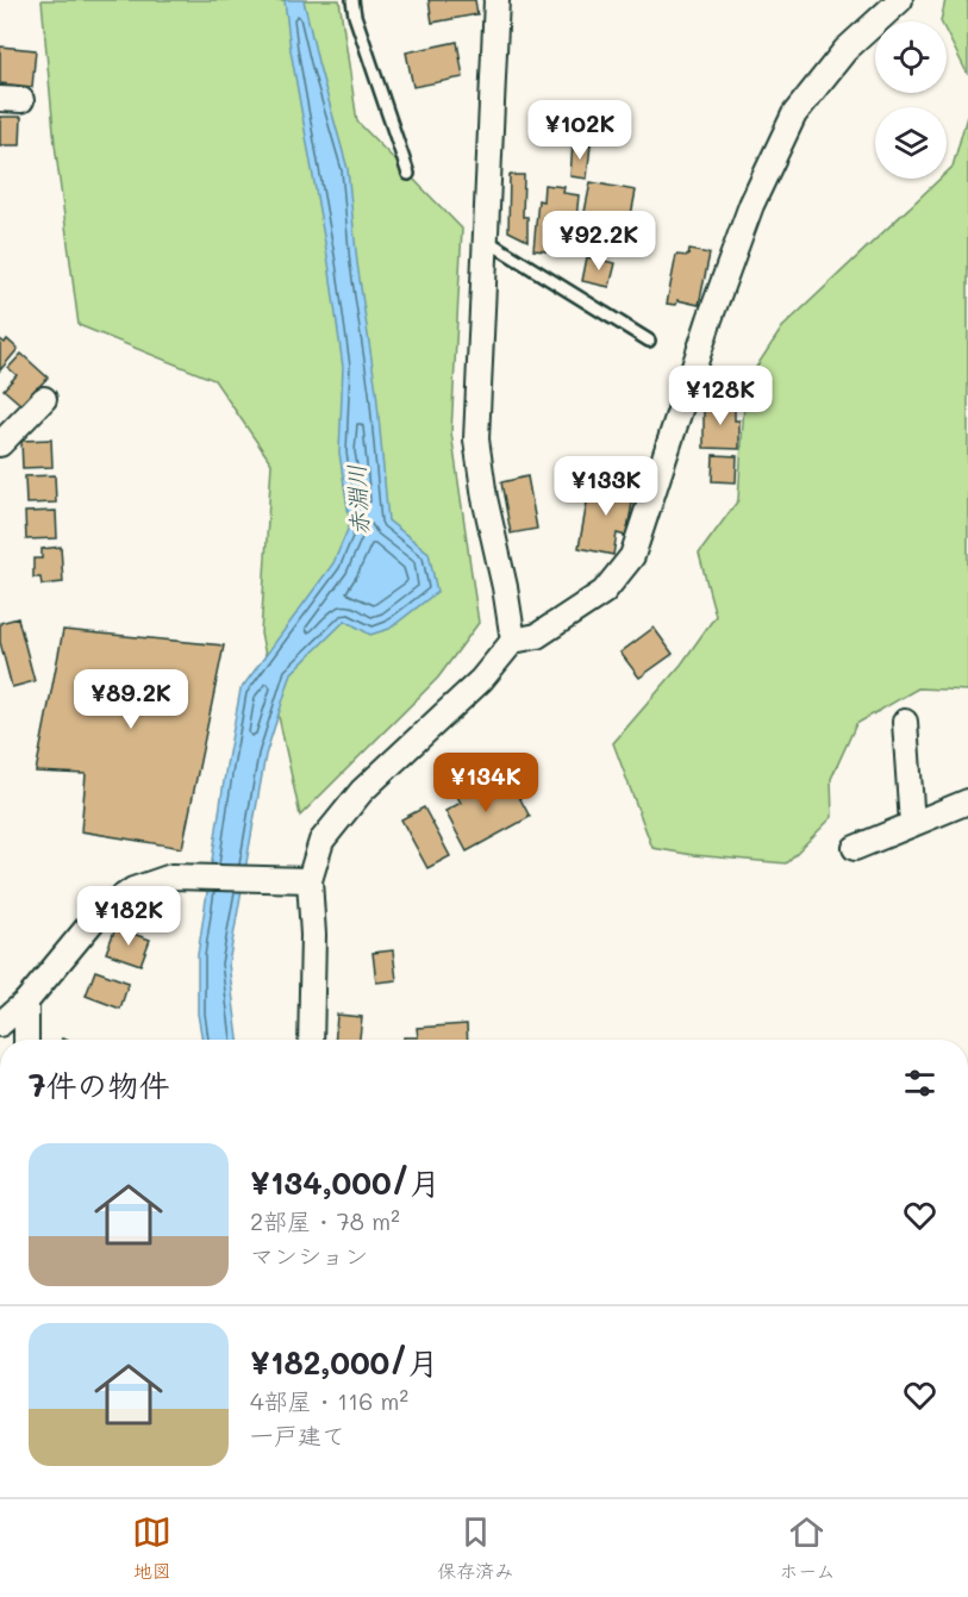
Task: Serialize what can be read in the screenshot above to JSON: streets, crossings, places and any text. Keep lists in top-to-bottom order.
{
  "water": ["赤淵川"],
  "page": {
    "price": [
      "¥102K",
      "¥92.2K",
      "¥128K",
      "¥133K",
      "¥89.2K",
      "¥134K",
      "¥182K"
    ],
    "heading": "7件の物件",
    "list": [
      {
        "name": "¥134,000/月",
        "note": "2部屋 · 78 m² · マンション"
      },
      {
        "name": "¥182,000/月",
        "note": "4部屋 · 116 m² · 一戸建て"
      }
    ],
    "tabs": ["地図", "保存済み", "ホーム"]
  }
}
